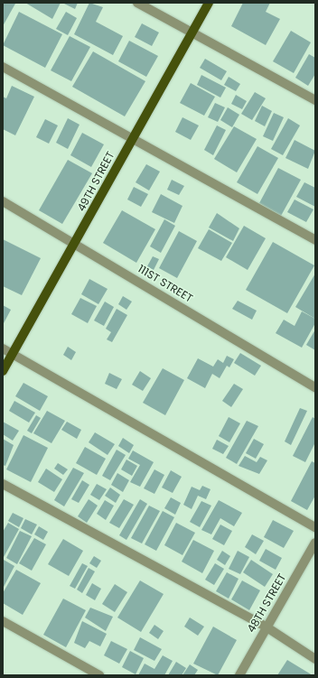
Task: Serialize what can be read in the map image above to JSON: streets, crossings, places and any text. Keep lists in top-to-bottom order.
{
  "streets": {
    "main road": ["49TH STREET"],
    "street": ["111ST STREET", "48TH STREET"]
  },
  "crossings": [
    ["49TH STREET", "111ST STREET"]
  ]
}
